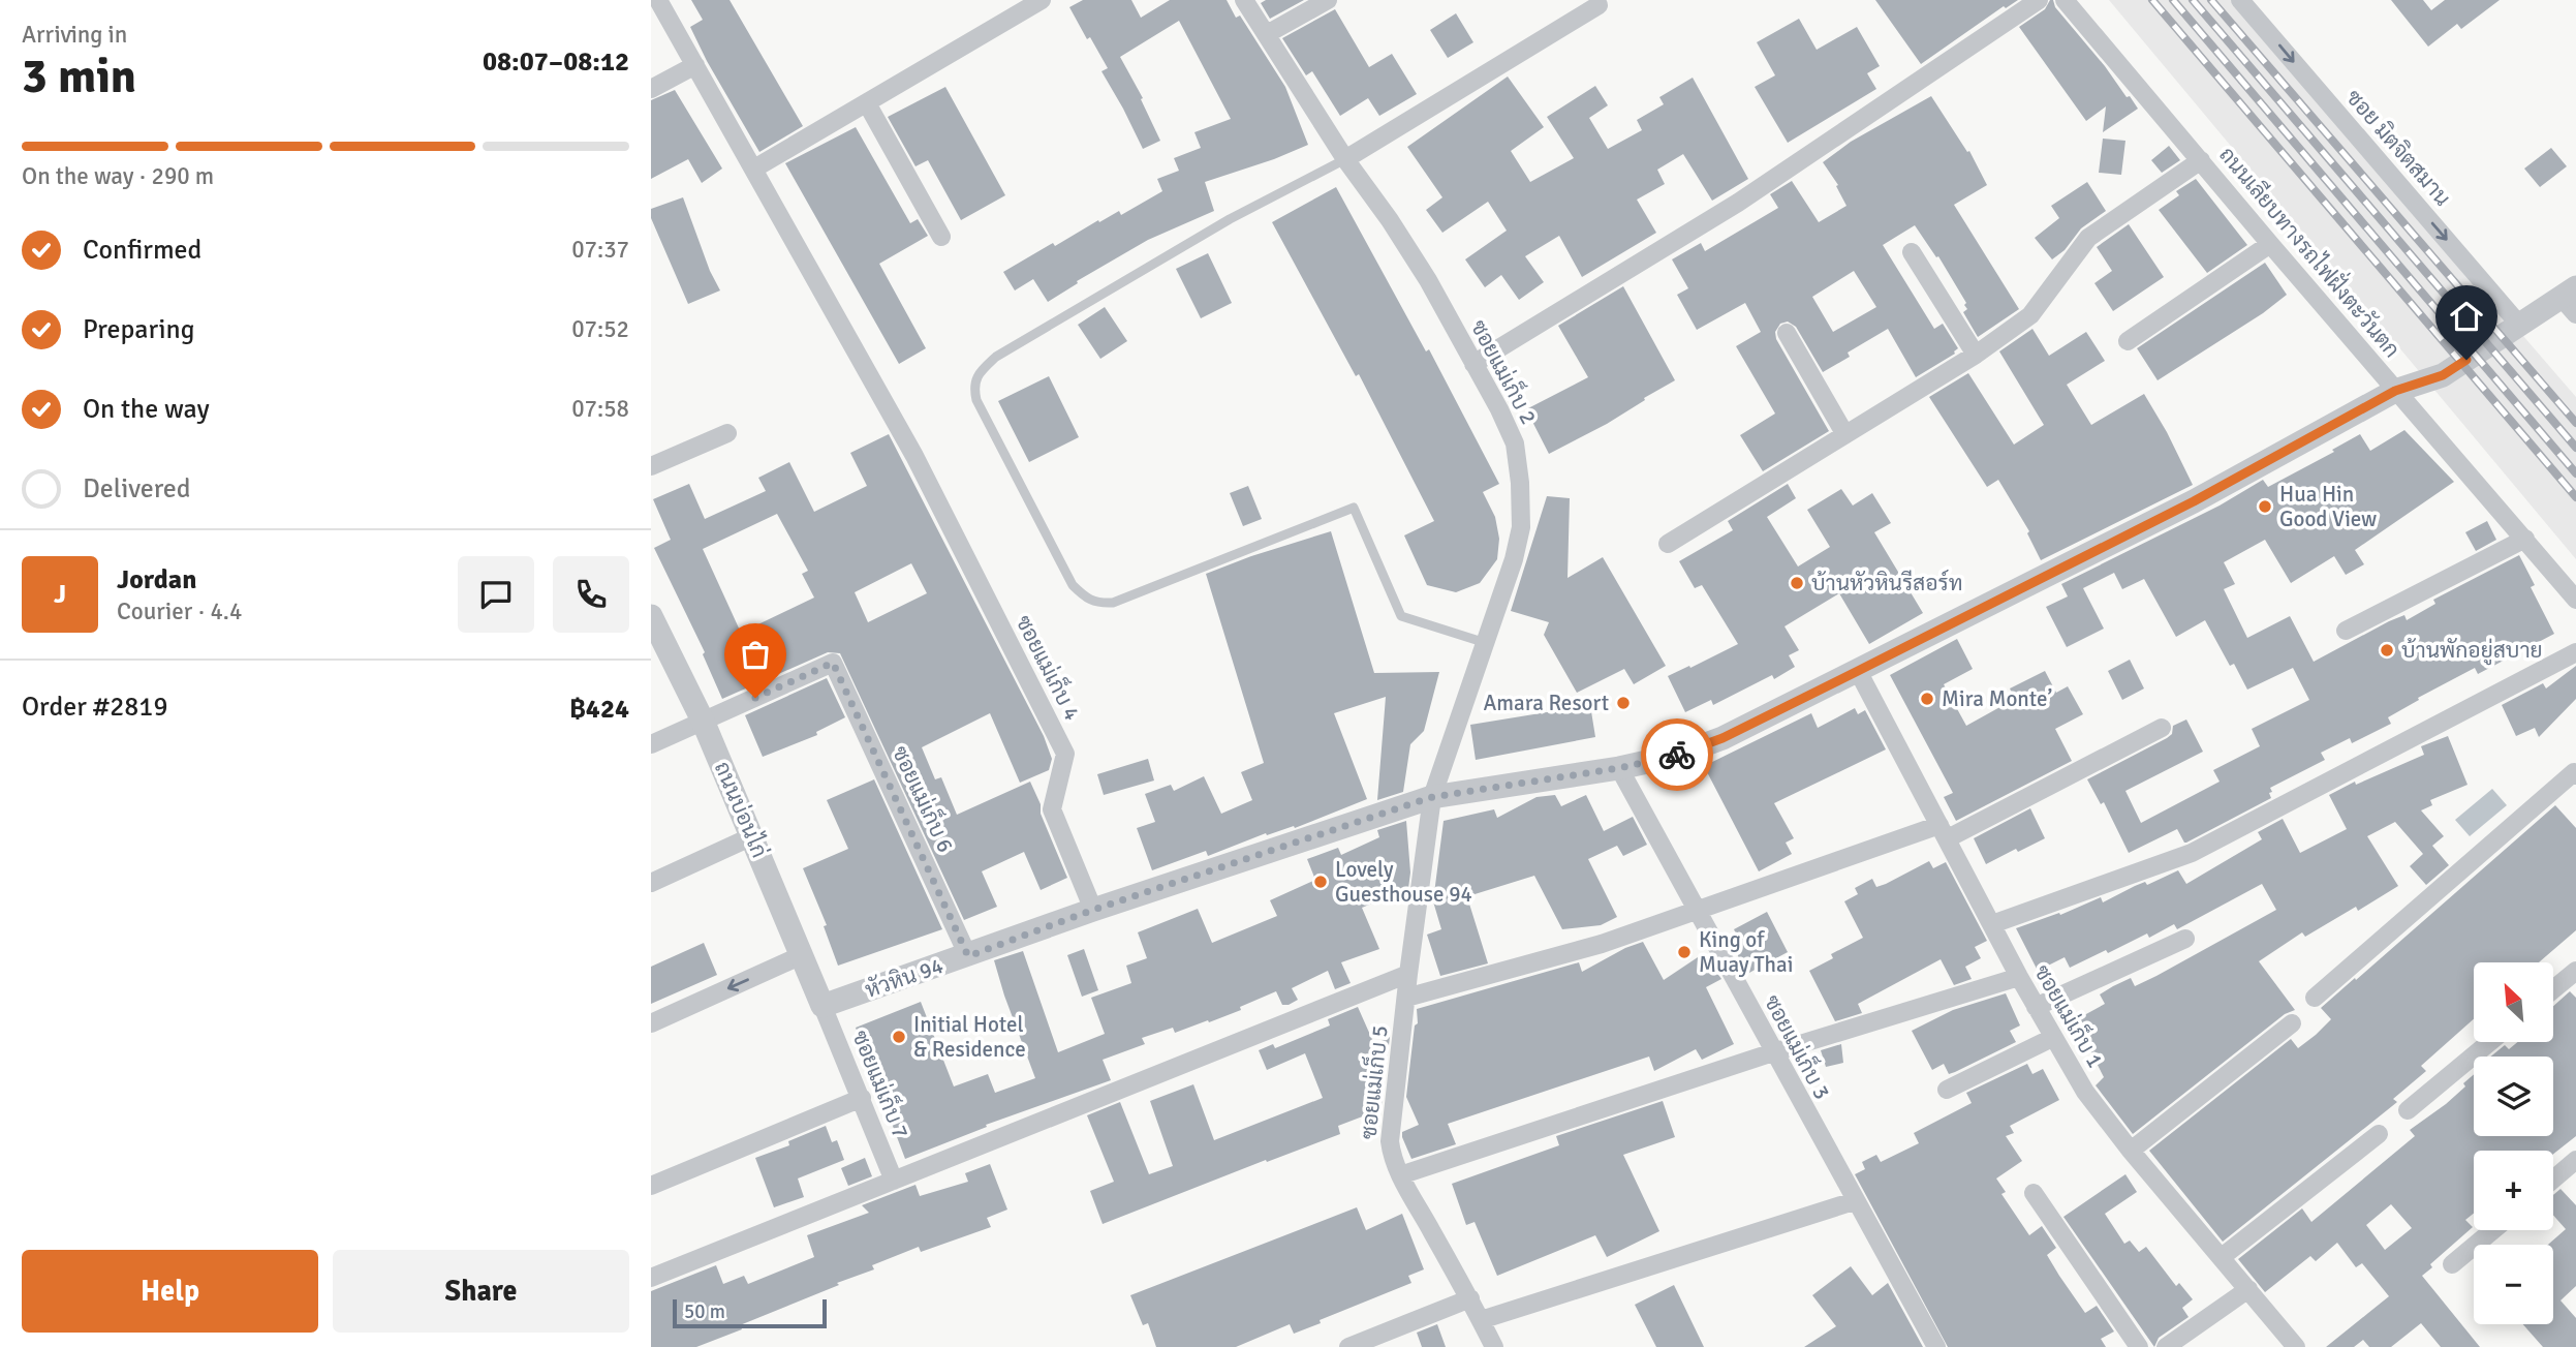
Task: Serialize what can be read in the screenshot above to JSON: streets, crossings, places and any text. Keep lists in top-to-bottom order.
{
  "streets": {
    "street": [
      "ซอย มิตจิตสมาน",
      "ถนนเลียบทางรถไฟฝั่งตะวันตก",
      "ซอยแม่เก็บ 2",
      "ซอยแม่เก็บ 4",
      "ซอยแม่เก็บ 6",
      "ถนนบ่อนไก่",
      "หัวหิน 94",
      "ซอยแม่เก็บ 1",
      "ซอยแม่เก็บ 3",
      "ซอยแม่เก็บ 5",
      "ซอยแม่เก็บ 7"
    ]
  },
  "crossings": [
    ["ซอย มิตจิตสมาน", "หัวหิน 94"],
    ["ถนนเลียบทางรถไฟฝั่งตะวันตก", "หัวหิน 94"],
    ["ซอยแม่เก็บ 2", "หัวหิน 94"],
    ["ซอยแม่เก็บ 2", "ซอยแม่เก็บ 5"],
    ["ซอยแม่เก็บ 4", "หัวหิน 94"],
    ["ซอยแม่เก็บ 6", "ถนนบ่อนไก่"],
    ["ซอยแม่เก็บ 6", "หัวหิน 94"],
    ["ถนนบ่อนไก่", "หัวหิน 94"],
    ["ถนนบ่อนไก่", "ซอยแม่เก็บ 7"],
    ["หัวหิน 94", "ซอยแม่เก็บ 1"],
    ["หัวหิน 94", "ซอยแม่เก็บ 3"],
    ["หัวหิน 94", "ซอยแม่เก็บ 5"],
    ["หัวหิน 94", "ซอยแม่เก็บ 7"]
  ],
  "one_way": ["ซอย มิตจิตสมาน"],
  "places": [
    "Hua Hin Good View",
    "บ้านหัวหินรีสอร์ท",
    "บ้านพักอยู่สบาย",
    "Mira Monte’",
    "Amara Resort",
    "Lovely Guesthouse 94",
    "King of Muay Thai",
    "Initial Hotel & Residence"
  ],
  "scale_bar": "50 m",
  "north": "top left",
  "page": {
    "heading": ["3 min", "Arriving in", "08:07–08:12"],
    "panel": [
      "Jordan",
      "Courier · 4.4",
      "Order #2819",
      "฿424"
    ],
    "bar": "On the way · 290 m",
    "list": [
      ["Confirmed", "07:37"],
      ["Preparing", "07:52"],
      ["On the way", "07:58"],
      "Delivered"
    ],
    "round": "J",
    "map_buttons": ["+", "−"],
    "buttons": ["Help", "Share"],
    "scale": "50 m"
  }
}
